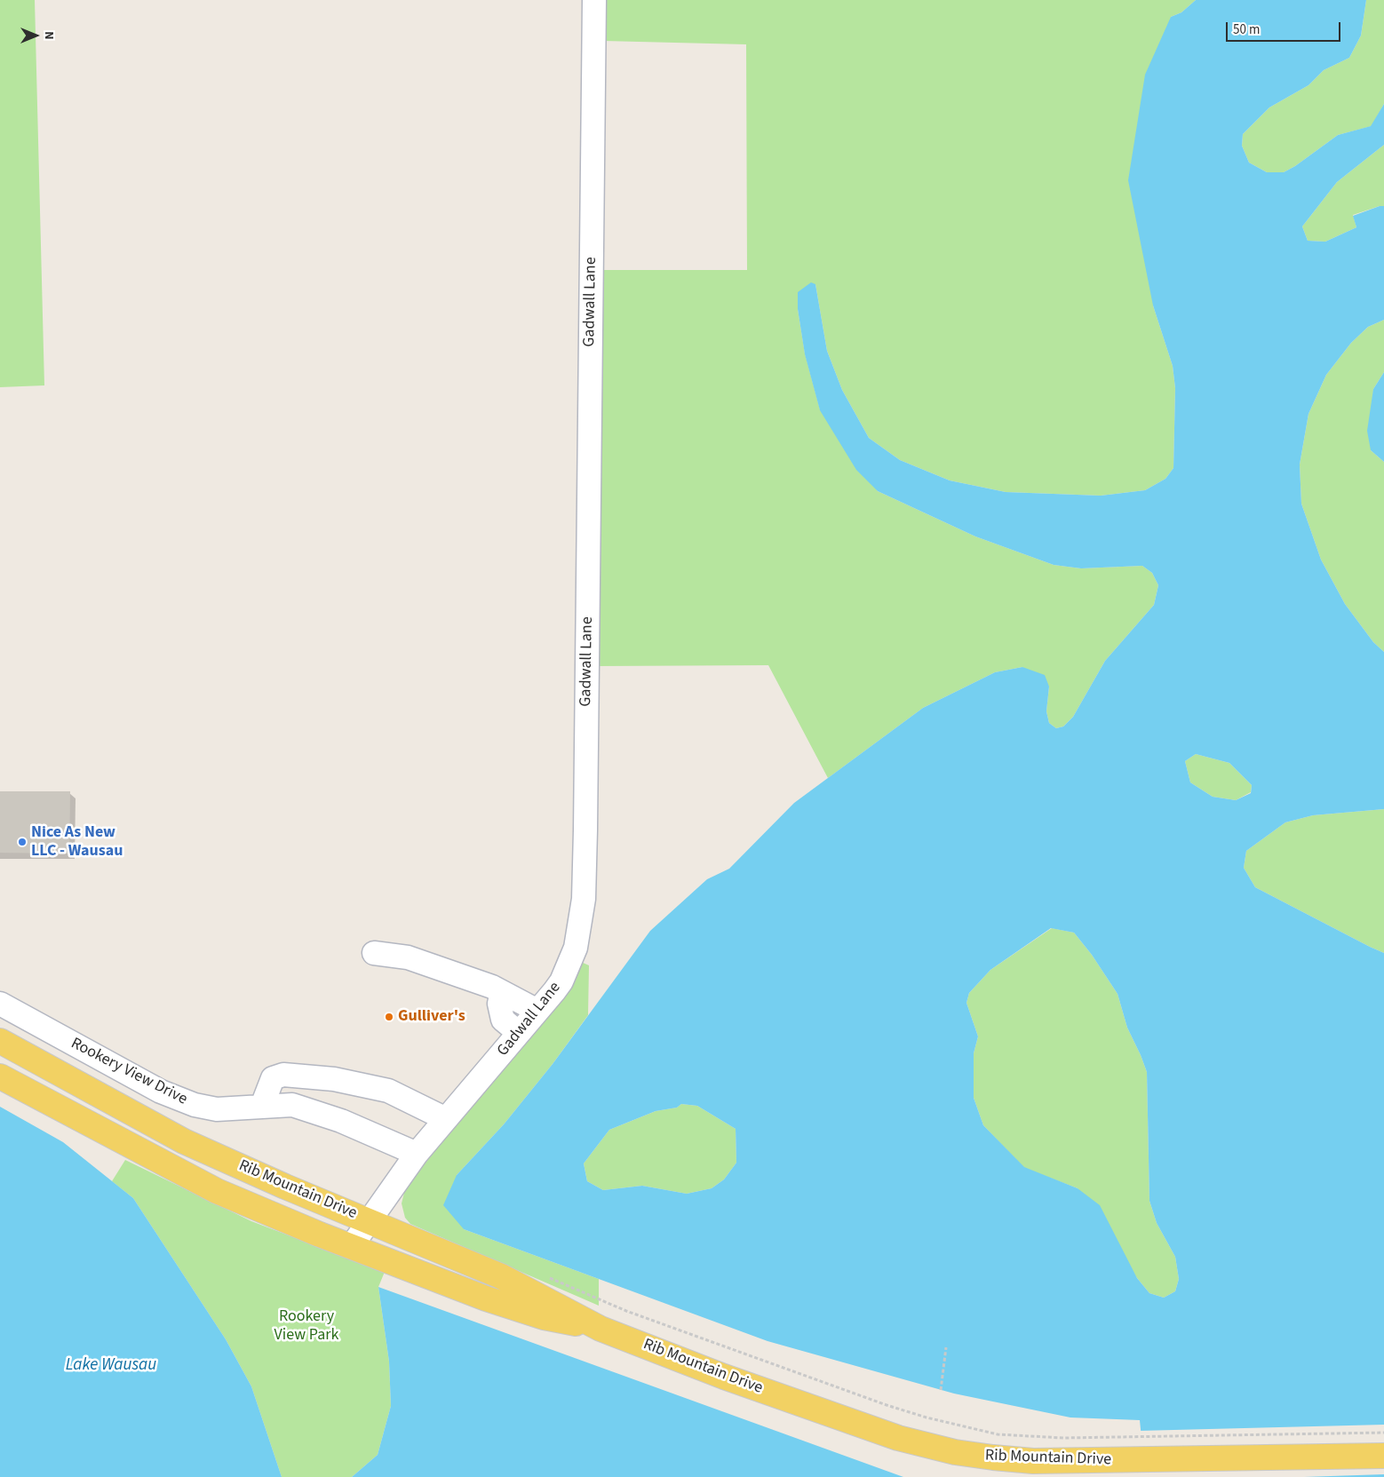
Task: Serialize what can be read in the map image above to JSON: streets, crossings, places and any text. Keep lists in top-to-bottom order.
{
  "streets": {
    "main road": ["Rib Mountain Drive"],
    "street": ["Gadwall Lane", "Rookery View Drive"]
  },
  "crossings": [
    ["Gadwall Lane", "Rookery View Drive"],
    ["Gadwall Lane", "Rib Mountain Drive"]
  ],
  "water": ["Lake Wausau"],
  "parks": ["Rookery View Park"],
  "places": ["Nice As New LLC - Wausau", "Gulliver's"],
  "scale_bar": "50 m",
  "north": "right"
}
